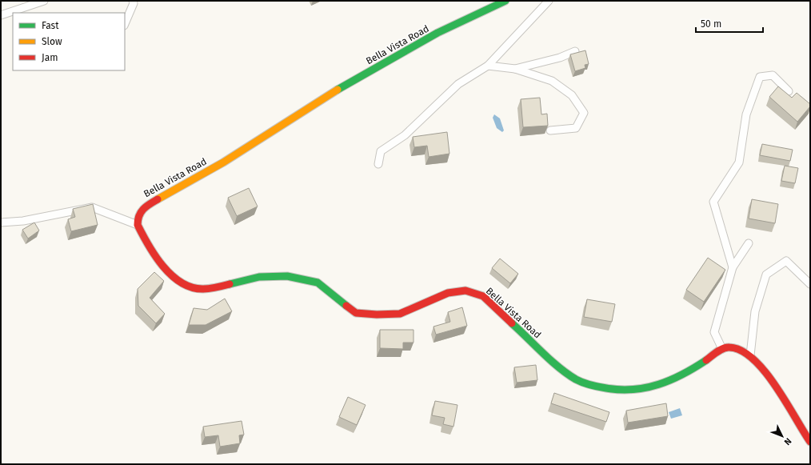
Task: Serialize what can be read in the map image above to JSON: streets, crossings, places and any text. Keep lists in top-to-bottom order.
{
  "streets": {
    "street": ["Bella Vista Road"]
  },
  "legend": ["Fast", "Slow", "Jam"],
  "scale_bar": "50 m",
  "north": "bottom right"
}
